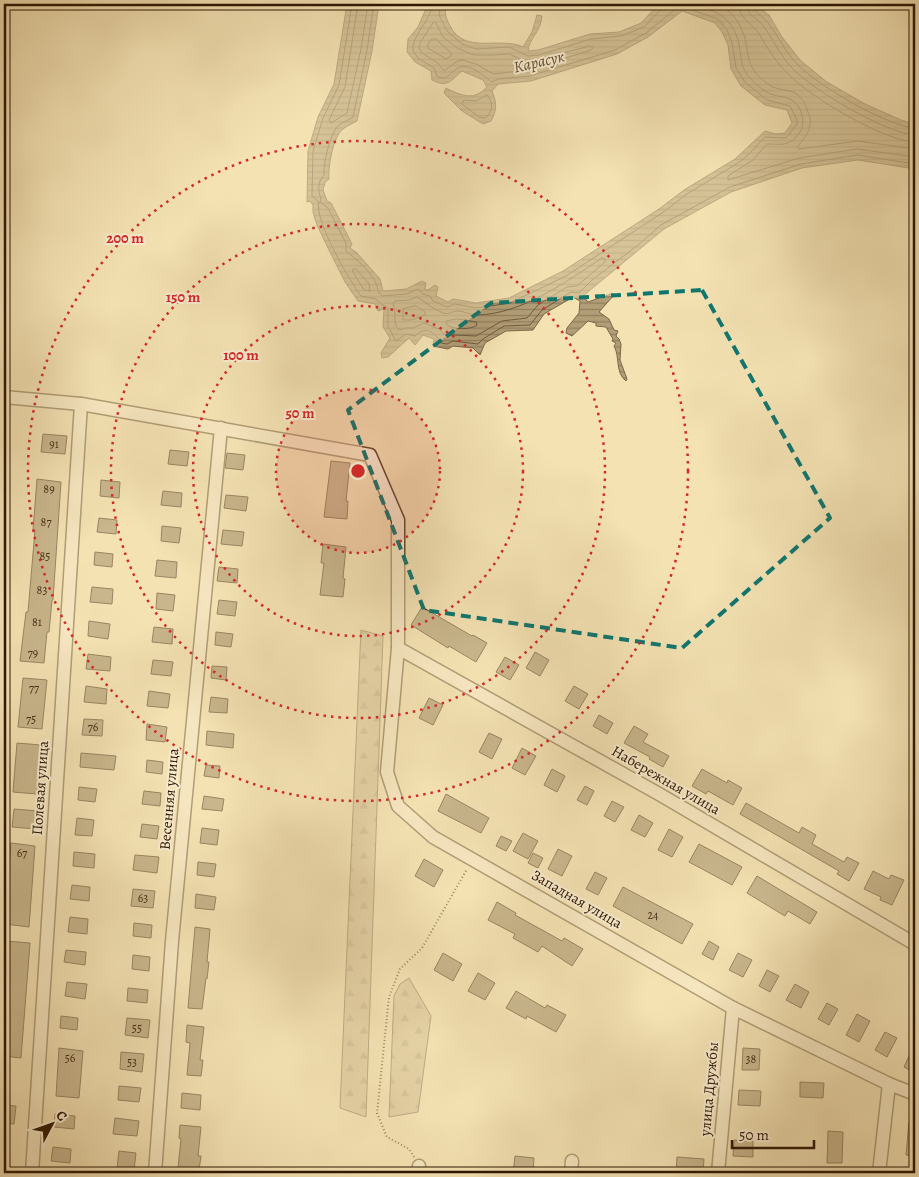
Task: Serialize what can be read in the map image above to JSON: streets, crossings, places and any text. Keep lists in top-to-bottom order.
{
  "streets": {
    "street": [
      "Набережная улица",
      "Полевая улица",
      "Весенняя улица",
      "Западная улица",
      "улица Дружбы"
    ]
  },
  "crossings": [
    ["Набережная улица", "Западная улица"],
    ["Весенняя улица", "Западная улица"],
    ["Западная улица", "улица Дружбы"]
  ],
  "water": ["Карасук"],
  "house_numbers": [
    "91",
    "89",
    "87",
    "85",
    "83",
    "81",
    "79",
    "77",
    "75",
    "76",
    "67",
    "63",
    "24",
    "55",
    "56",
    "38",
    "53"
  ],
  "scale_bar": "50 m",
  "north": "top right",
  "rings": [
    "200 m",
    "150 m",
    "100 m",
    "50 m"
  ]
}
